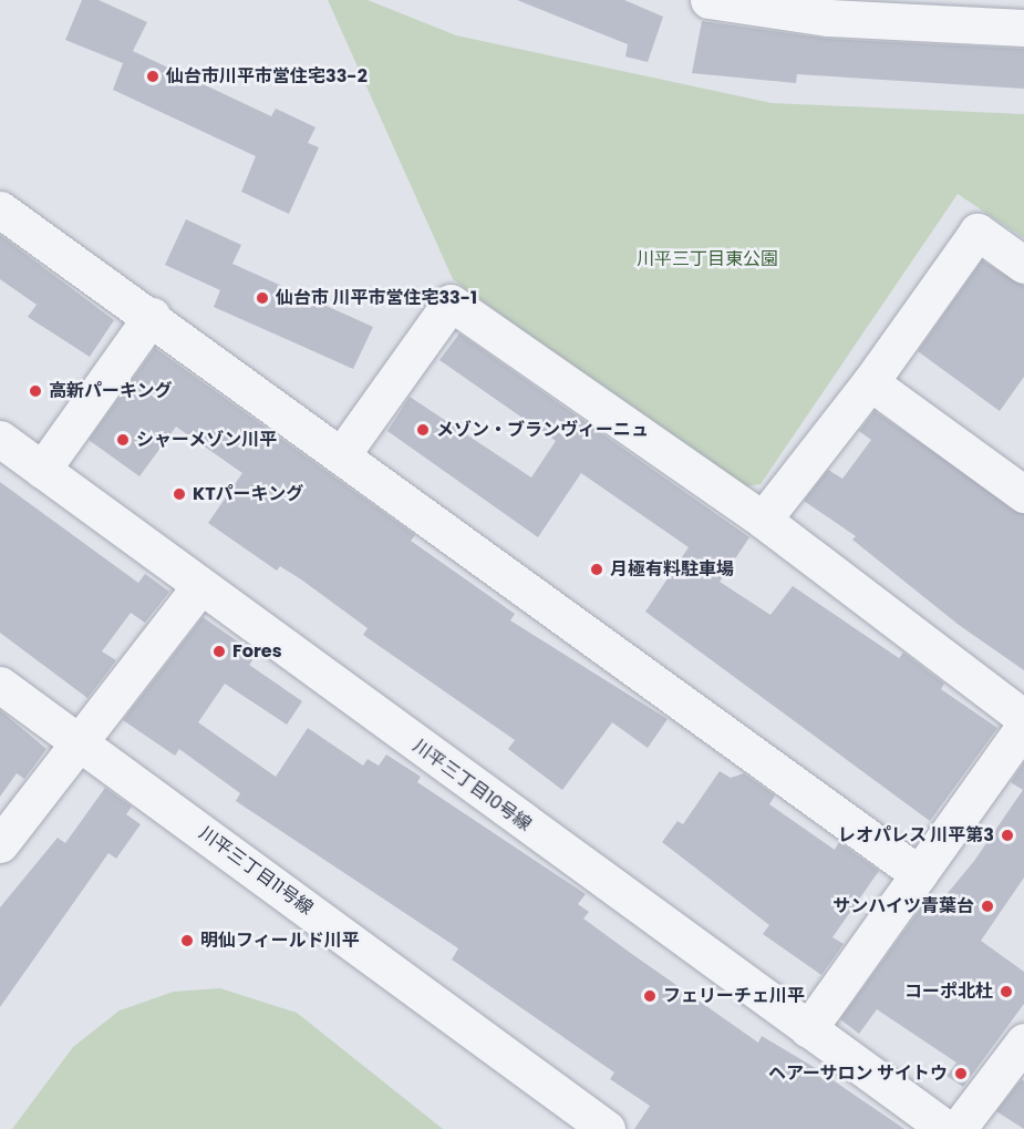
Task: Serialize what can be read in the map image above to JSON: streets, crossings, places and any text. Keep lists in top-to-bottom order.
{
  "streets": {
    "street": ["川平三丁目10号線", "川平三丁目11号線"]
  },
  "parks": ["川平三丁目東公園"],
  "places": [
    "仙台市川平市営住宅33-2",
    "仙台市 川平市営住宅33-1",
    "高新パーキング",
    "メゾン・ブランヴィーニュ",
    "シャーメゾン川平",
    "KTパーキング",
    "月極有料駐車場",
    "Fores",
    "レオパレス 川平第3",
    "サンハイツ青葉台",
    "明仙フィールド川平",
    "コーポ北杜",
    "フェリーチェ川平",
    "ヘアーサロン サイトウ"
  ]
}
